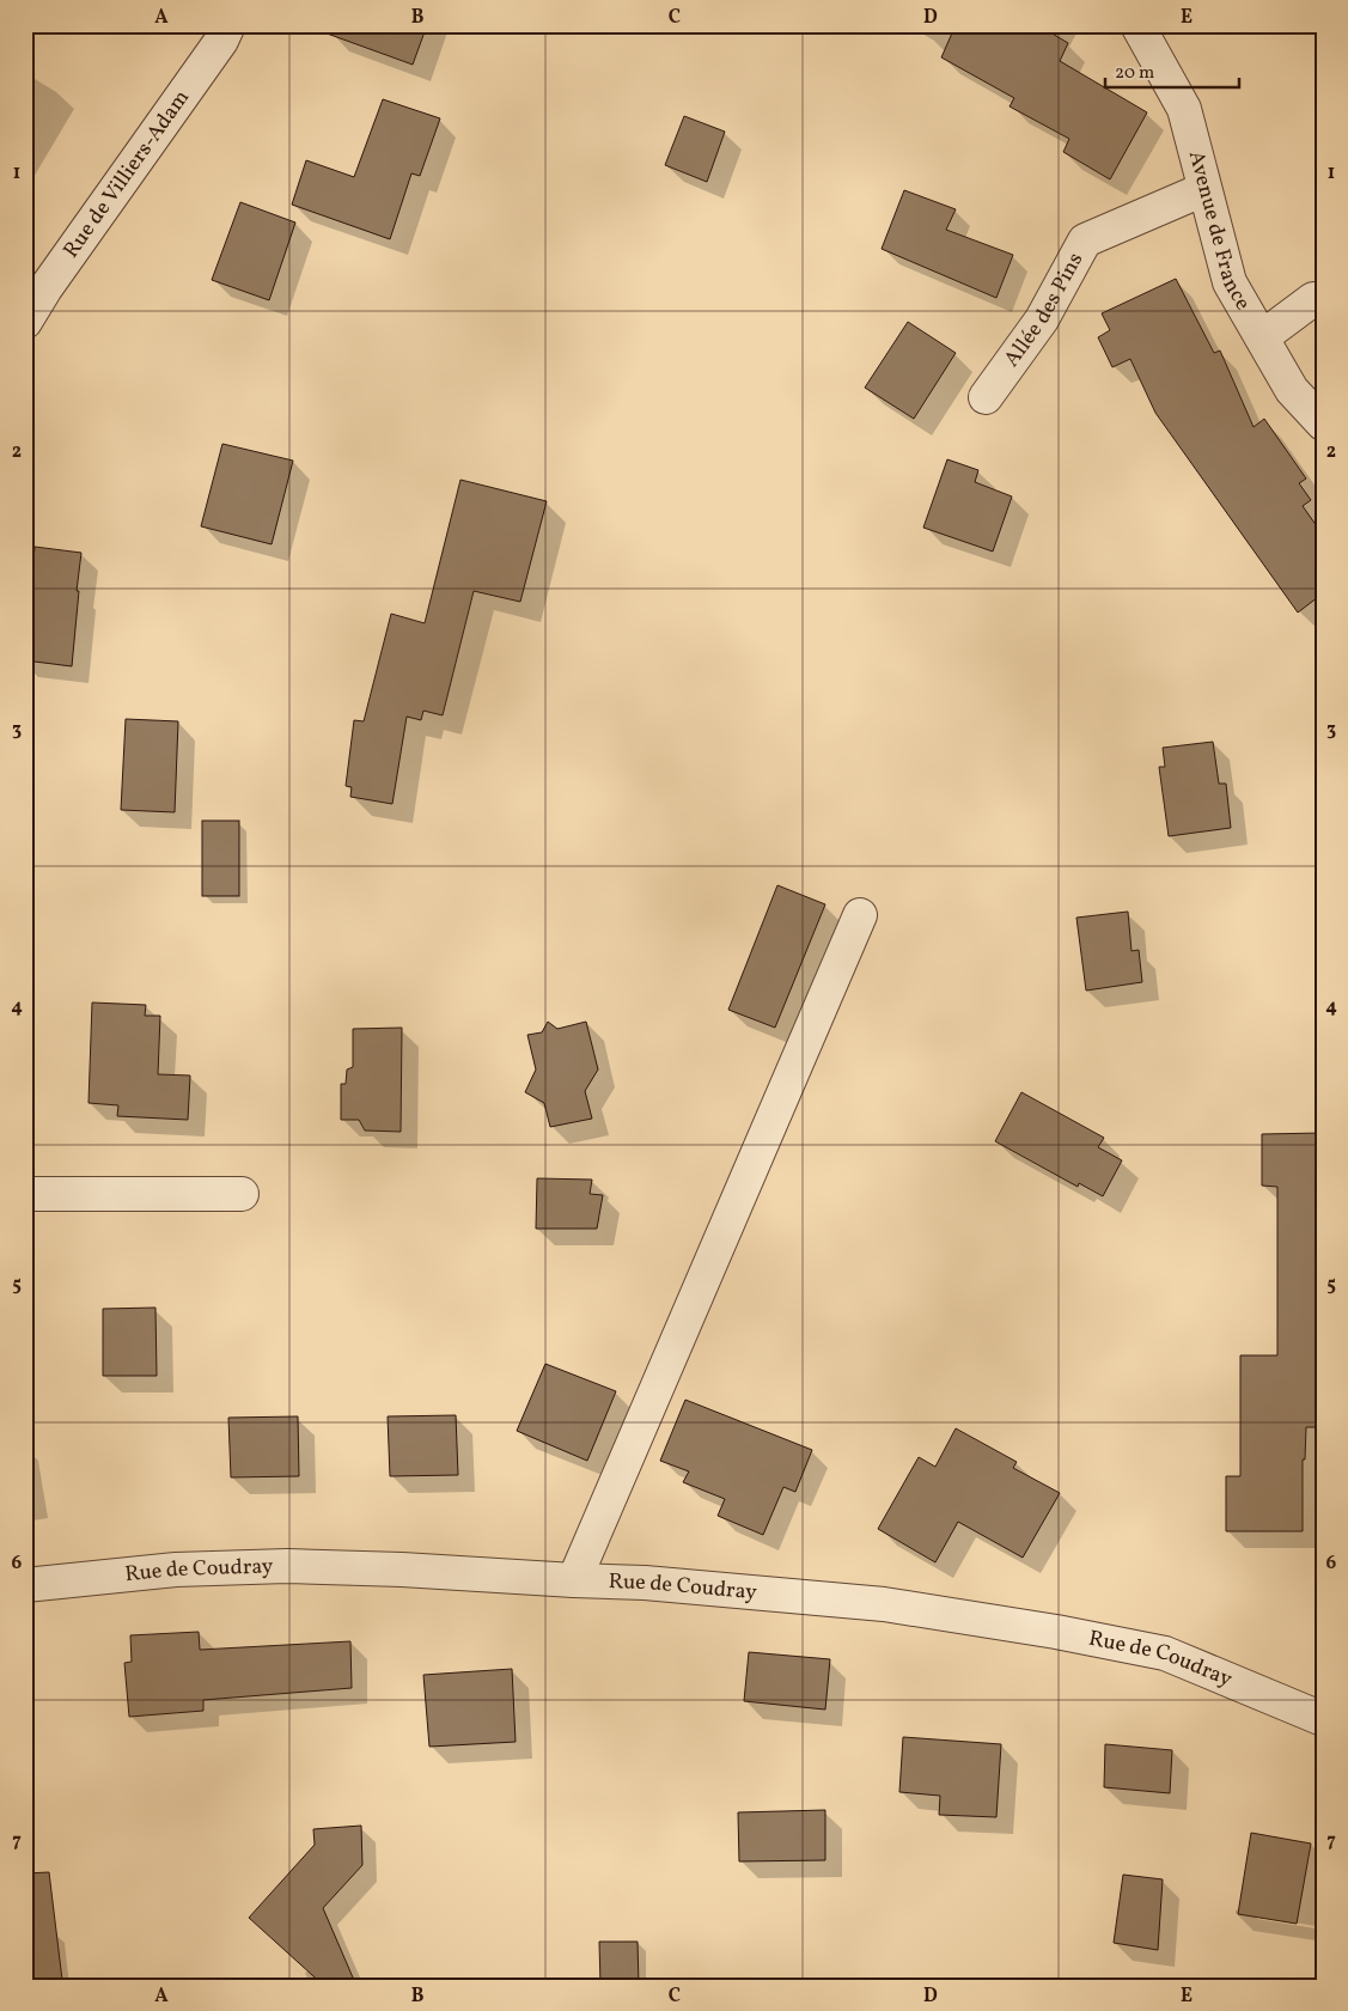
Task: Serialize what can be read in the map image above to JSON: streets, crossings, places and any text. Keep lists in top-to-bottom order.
{
  "streets": {
    "street": [
      "Rue de Villiers-Adam",
      "Avenue de France",
      "Allée des Pins",
      "Rue de Coudray"
    ]
  },
  "crossings": [
    ["Avenue de France", "Allée des Pins"]
  ],
  "scale_bar": "20 m",
  "grid": {
    "columns": [
      "A",
      "B",
      "C",
      "D",
      "E"
    ],
    "rows": [
      "1",
      "2",
      "3",
      "4",
      "5",
      "6",
      "7"
    ]
  }
}
